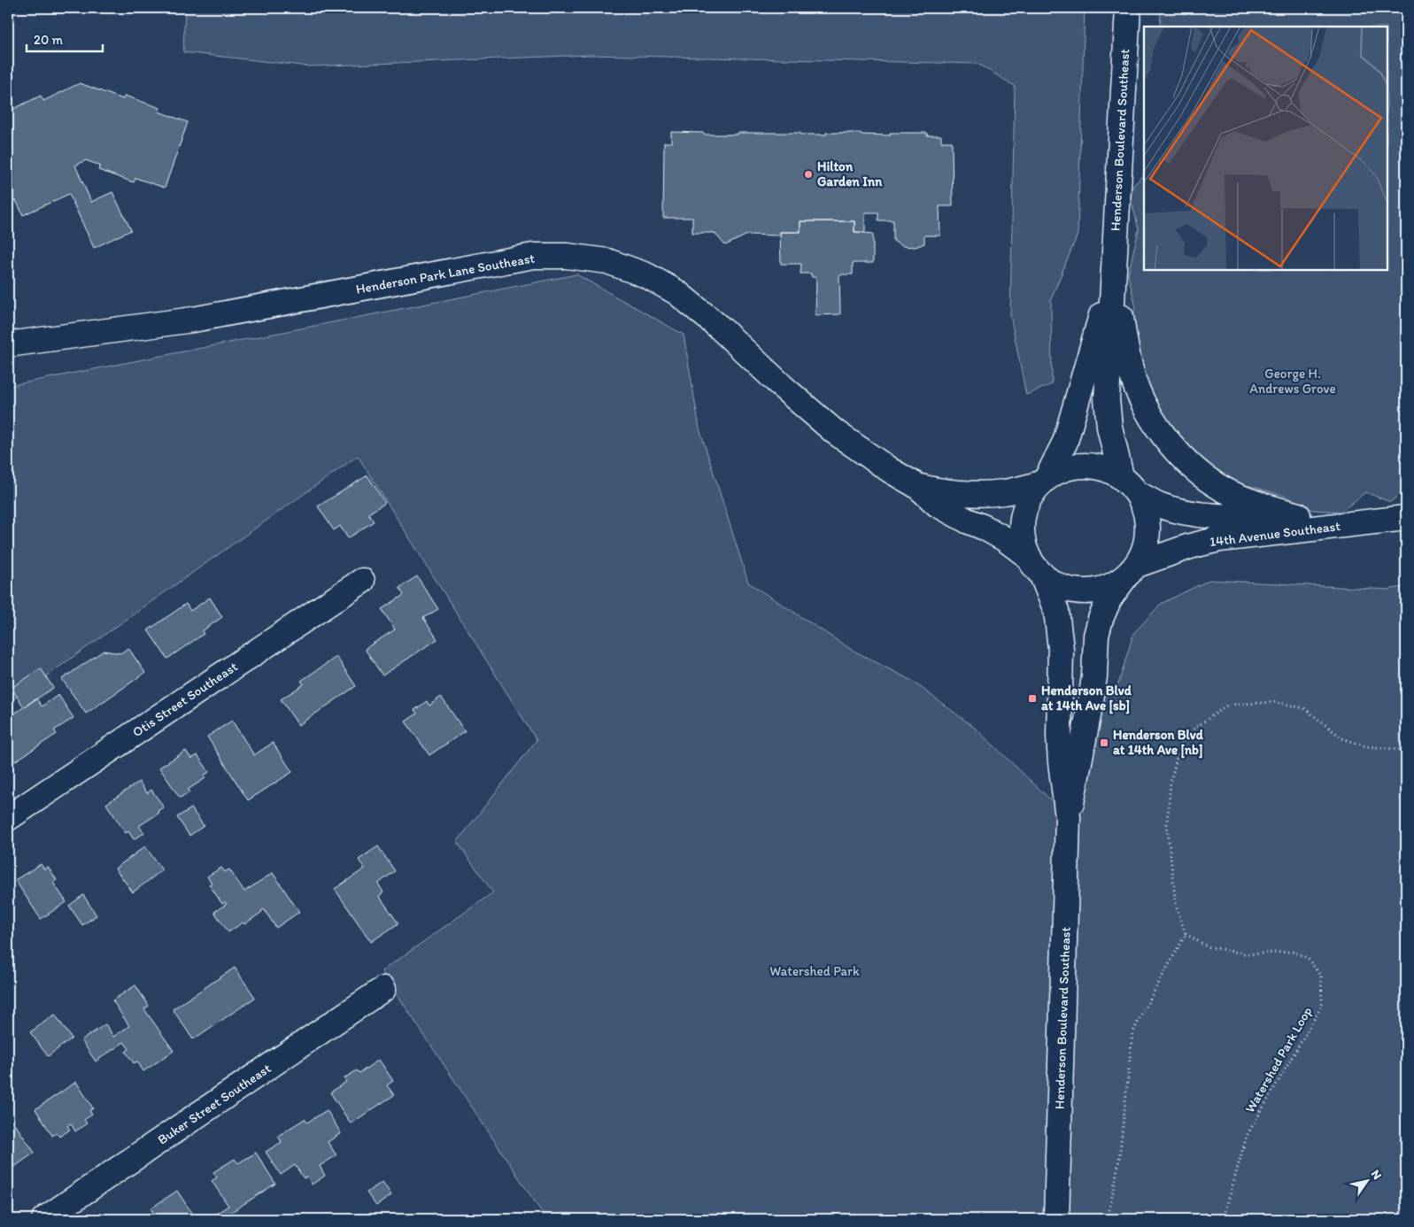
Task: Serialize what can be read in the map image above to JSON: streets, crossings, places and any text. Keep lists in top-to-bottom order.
{
  "streets": {
    "main road": [
      "Henderson Boulevard Southeast",
      "Henderson Park Lane Southeast",
      "14th Avenue Southeast",
      "Otis Street Southeast",
      "Buker Street Southeast"
    ],
    "path": ["Watershed Park Loop"]
  },
  "crossings": [
    ["Henderson Boulevard Southeast", "Henderson Park Lane Southeast"],
    ["Henderson Boulevard Southeast", "14th Avenue Southeast"],
    ["Henderson Park Lane Southeast", "14th Avenue Southeast"]
  ],
  "parks": ["George H. Andrews Grove", "Watershed Park"],
  "places": {
    "other": ["Hilton Garden Inn"],
    "transit": ["Henderson Blvd at 14th Ave [sb]", "Henderson Blvd at 14th Ave [nb]"]
  },
  "scale_bar": "20 m",
  "north": "top right"
}
